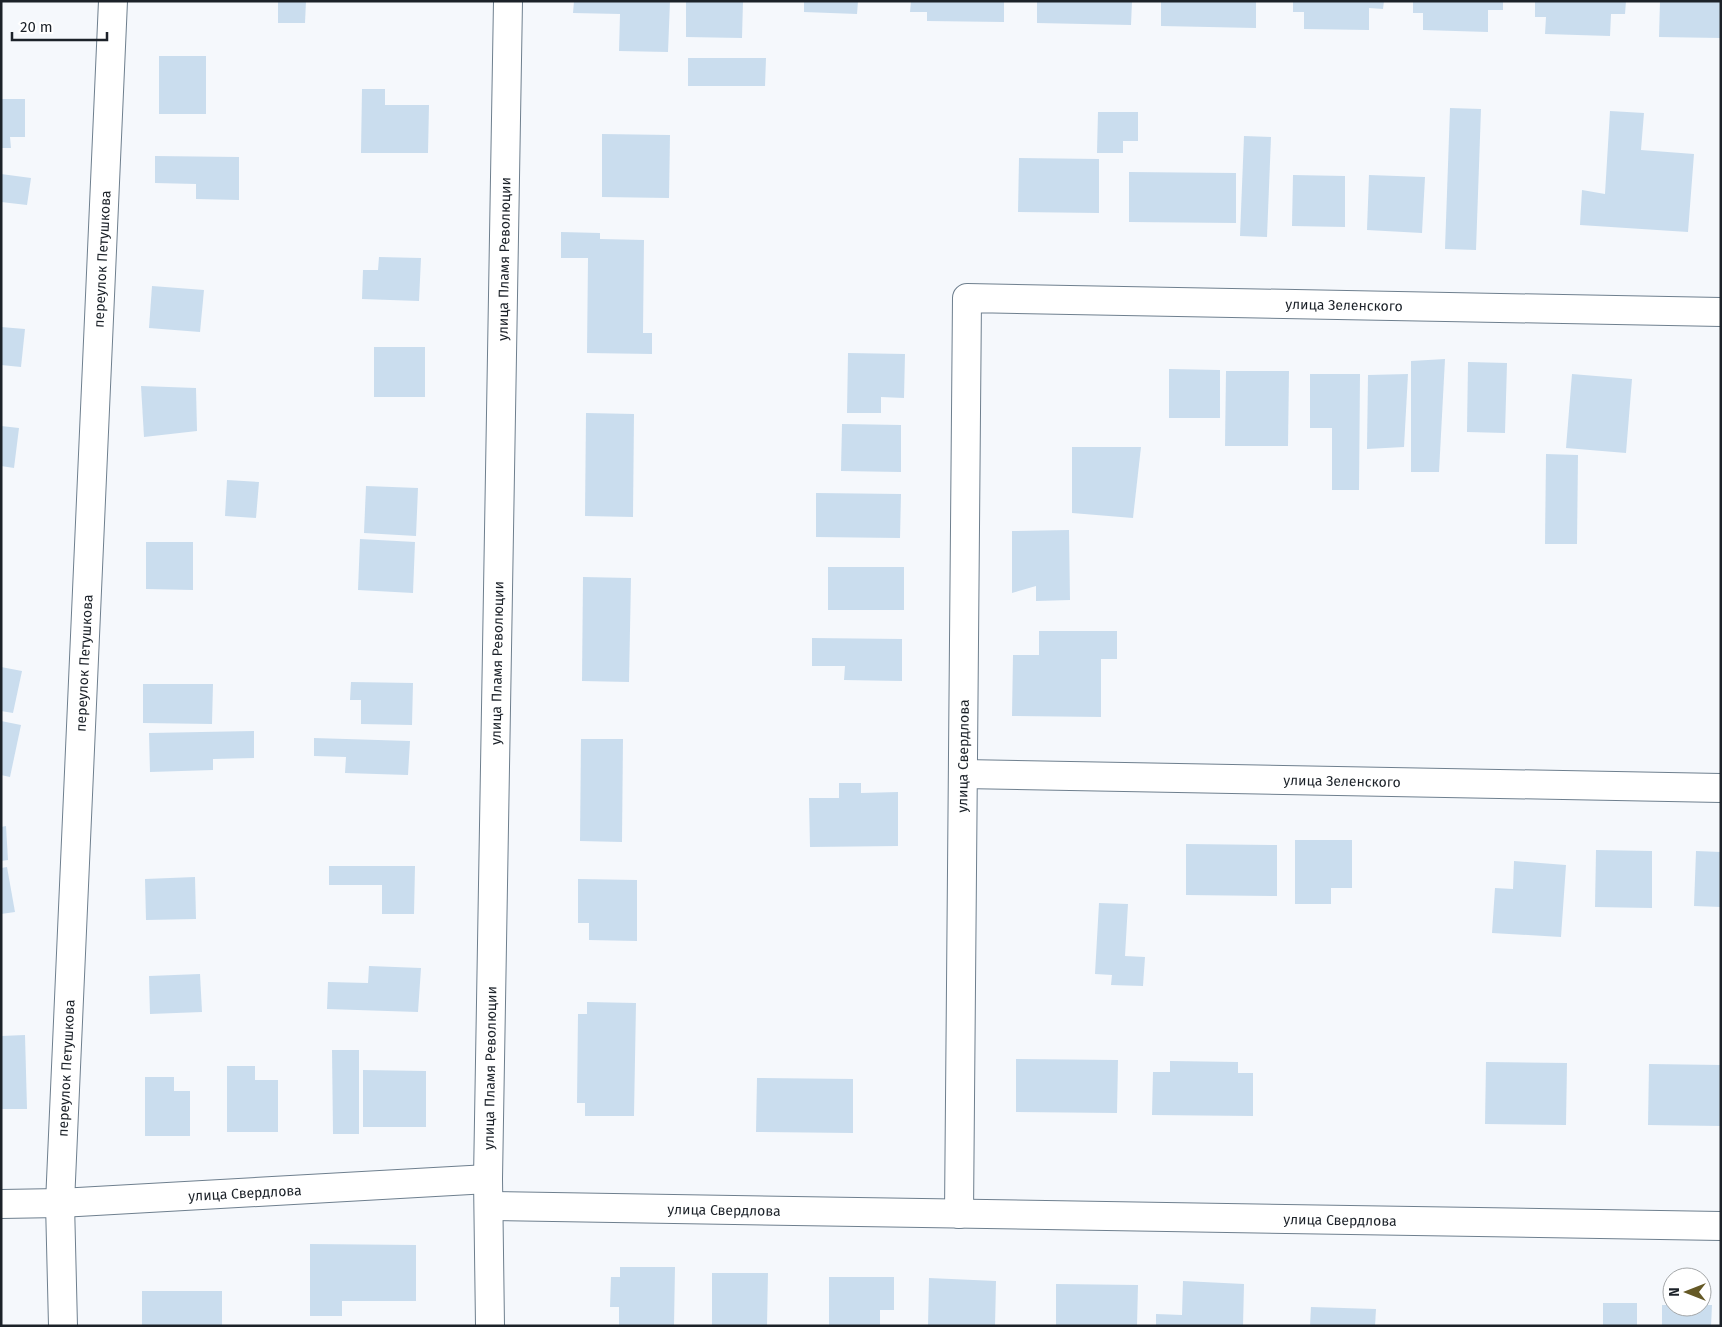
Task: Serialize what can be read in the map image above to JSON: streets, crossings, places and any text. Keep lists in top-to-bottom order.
{
  "streets": {
    "street": [
      "переулок Петушкова",
      "улица Пламя Революции",
      "улица Зеленского",
      "улица Свердлова"
    ]
  },
  "crossings": [
    ["переулок Петушкова", "улица Свердлова"],
    ["улица Пламя Революции", "улица Свердлова"],
    ["улица Зеленского", "улица Свердлова"]
  ],
  "scale_bar": "20 m",
  "north": "left"
}
